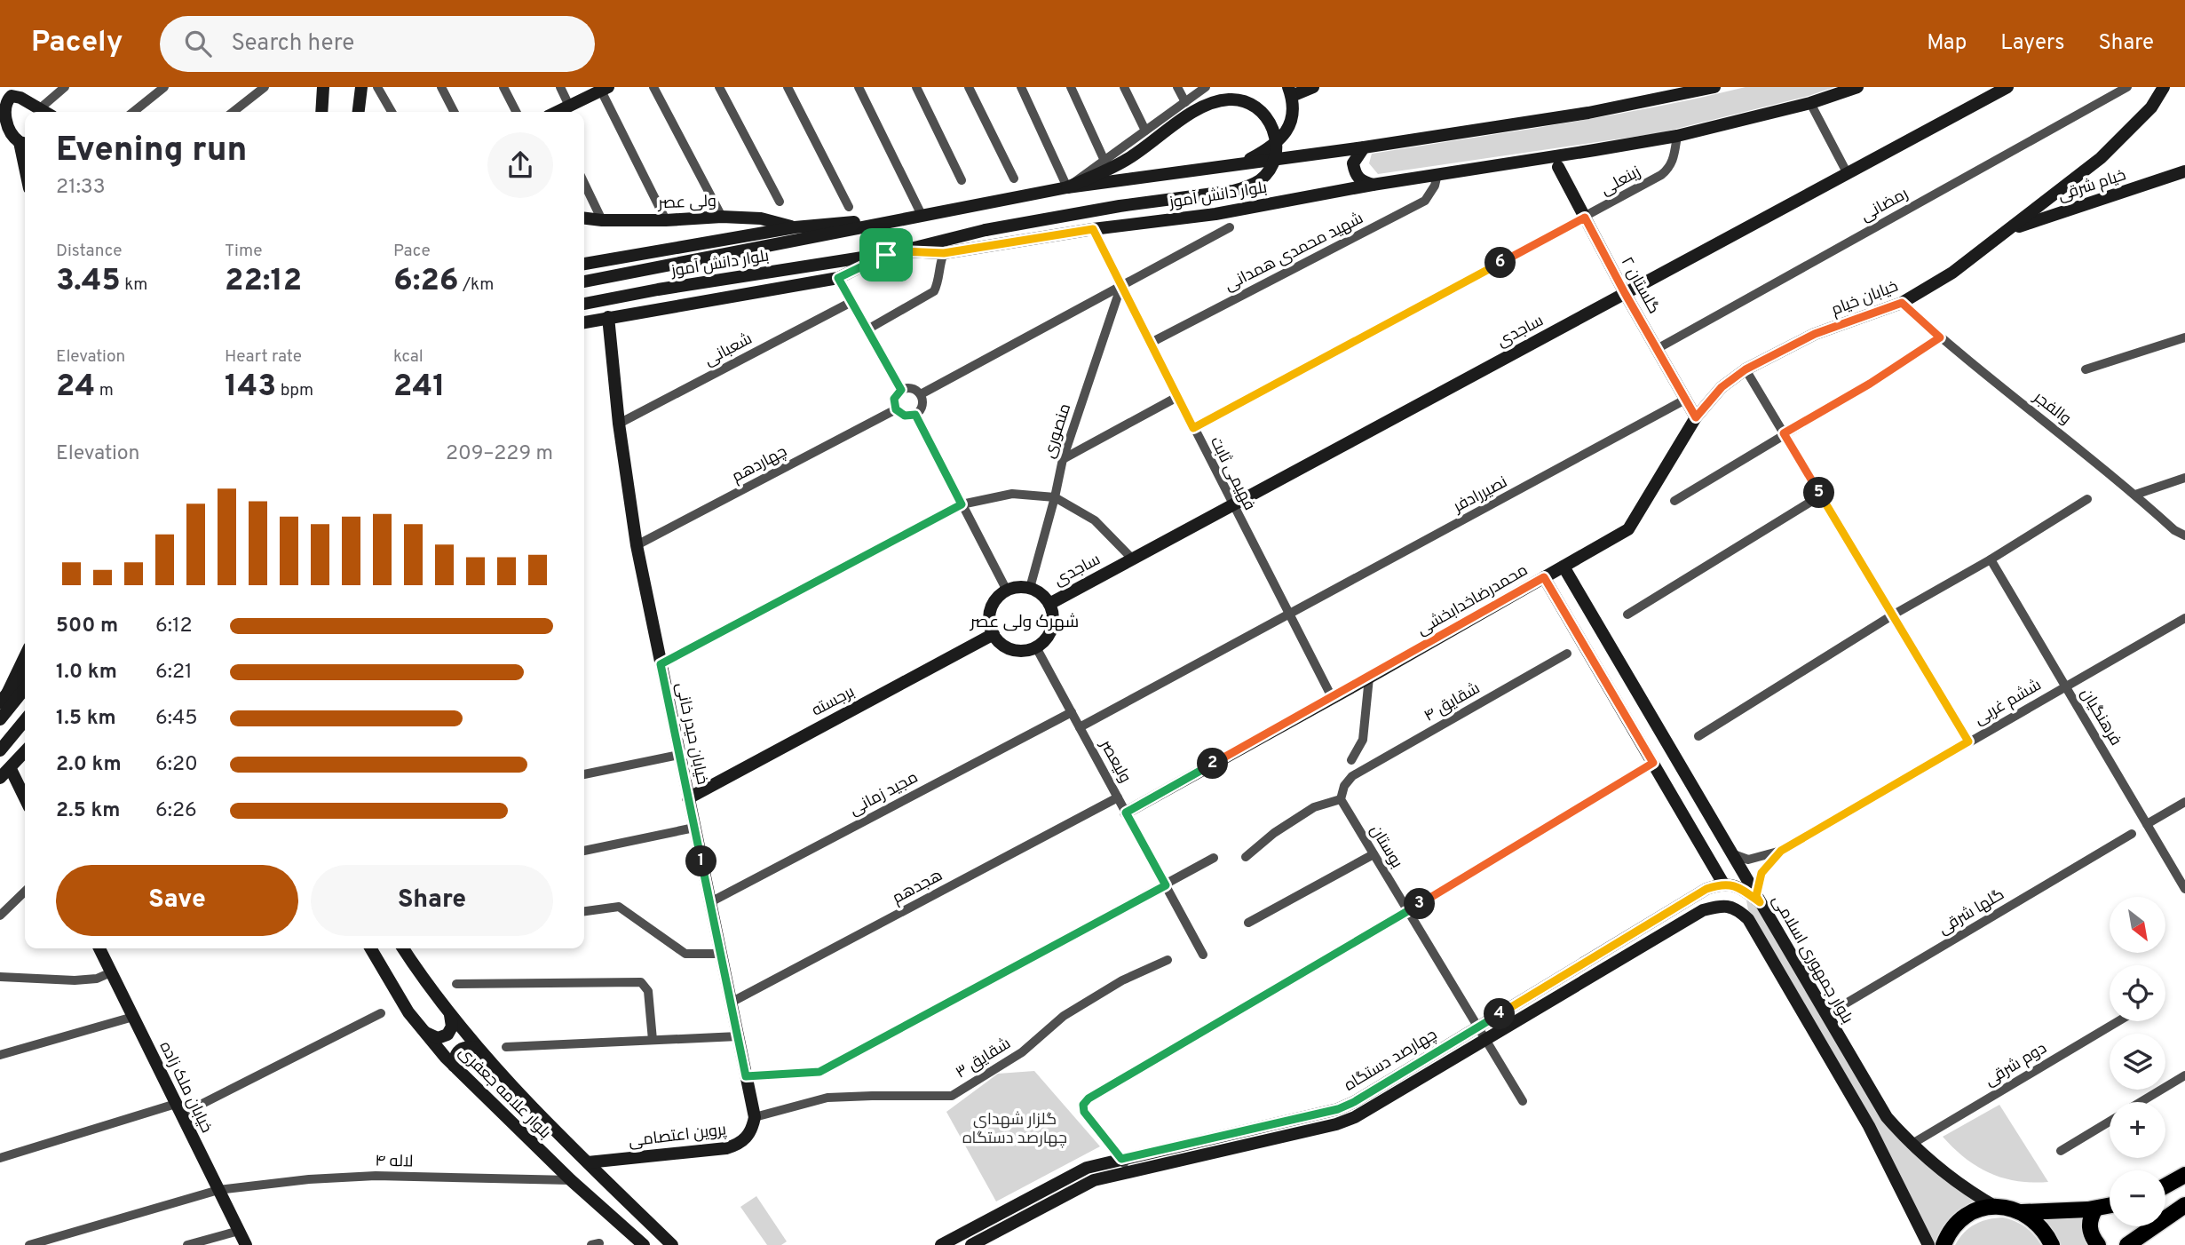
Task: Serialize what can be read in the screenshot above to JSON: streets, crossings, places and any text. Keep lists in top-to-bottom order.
{
  "streets": {
    "main road": [
      "خیام شرقی",
      "بلوار دانش آموز",
      "ولی عصر",
      "گلستان ۲",
      "خیابان خیام",
      "ساجدی",
      "محمدرضاخدابخشی",
      "برجسته",
      "خیابان حیدر خانی",
      "بلوار جمهوری اسلامی",
      "چهارصد دستگاه",
      "خیابان ملک زاده",
      "بلوار علامه جعفری",
      "پروین اعتصامی"
    ],
    "street": [
      "زینعلی",
      "رمضانی",
      "شهید محمدی همدانی",
      "شعبانی",
      "والفجر",
      "منصوری",
      "چهاردهم",
      "فهیمی ثابت",
      "نصیررادفر",
      "شقایق ۴",
      "ششم غربی",
      "فرهنگیان",
      "ولیعصر",
      "مجید زمانی",
      "بوستان",
      "هجدهم",
      "گلها شرقی",
      "شقایق ۳",
      "دوم شرقی",
      "لاله ۴"
    ]
  },
  "crossings": [
    ["زینعلی", "بلوار دانش آموز"],
    ["زینعلی", "گلستان ۲"],
    ["زینعلی", "فهیمی ثابت"],
    ["خیام شرقی", "خیابان خیام"],
    ["بلوار دانش آموز", "شهید محمدی همدانی"],
    ["بلوار دانش آموز", "فهیمی ثابت"],
    ["رمضانی", "گلستان ۲"],
    ["شهید محمدی همدانی", "فهیمی ثابت"],
    ["گلستان ۲", "خیابان خیام"],
    ["گلستان ۲", "ساجدی"],
    ["گلستان ۲", "نصیررادفر"],
    ["خیابان خیام", "والفجر"],
    ["خیابان خیام", "محمدرضاخدابخشی"],
    ["ساجدی", "منصوری"],
    ["ساجدی", "فهیمی ثابت"],
    ["ساجدی", "برجسته"],
    ["ساجدی", "ولیعصر"],
    ["شعبانی", "خیابان حیدر خانی"],
    ["منصوری", "فهیمی ثابت"],
    ["منصوری", "برجسته"],
    ["منصوری", "ولیعصر"],
    ["چهاردهم", "خیابان حیدر خانی"],
    ["فهیمی ثابت", "نصیررادفر"],
    ["فهیمی ثابت", "محمدرضاخدابخشی"],
    ["نصیررادفر", "ولیعصر"],
    ["محمدرضاخدابخشی", "ولیعصر"],
    ["محمدرضاخدابخشی", "بلوار جمهوری اسلامی"],
    ["برجسته", "خیابان حیدر خانی"],
    ["برجسته", "ولیعصر"],
    ["شقایق ۴", "بوستان"],
    ["ششم غربی", "فرهنگیان"],
    ["خیابان حیدر خانی", "مجید زمانی"],
    ["خیابان حیدر خانی", "هجدهم"],
    ["خیابان حیدر خانی", "شقایق ۳"],
    ["خیابان حیدر خانی", "پروین اعتصامی"],
    ["ولیعصر", "مجید زمانی"],
    ["ولیعصر", "هجدهم"],
    ["بوستان", "چهارصد دستگاه"],
    ["گلها شرقی", "بلوار جمهوری اسلامی"],
    ["بلوار جمهوری اسلامی", "دوم شرقی"],
    ["شقایق ۳", "پروین اعتصامی"],
    ["خیابان ملک زاده", "لاله ۴"],
    ["بلوار علامه جعفری", "پروین اعتصامی"],
    ["بلوار علامه جعفری", "لاله ۴"]
  ],
  "districts": ["شهرک ولی عصر"],
  "parks": ["گلزار شهدای چهارصد دستگاه"],
  "north": "bottom right",
  "page": {
    "header": "Pacely",
    "search": "Search here",
    "nav": ["Map", "Layers", "Share"],
    "heading": ["Evening run", "21:33"],
    "stats": [
      ["Distance", "3.45 km"],
      ["Time", "22:12"],
      ["Pace", "6:26 /km"],
      ["Elevation", "24 m"],
      ["Heart rate", "143 bpm"],
      ["kcal", "241"]
    ],
    "pins": [
      "6",
      "5",
      "2",
      "1",
      "3",
      "4"
    ],
    "chart": ["Elevation", "209–229 m"],
    "list": [
      {
        "name": "500 m",
        "note": "6:12"
      },
      {
        "name": "1.0 km",
        "note": "6:21"
      },
      {
        "name": "1.5 km",
        "note": "6:45"
      },
      {
        "name": "2.0 km",
        "note": "6:20"
      },
      {
        "name": "2.5 km",
        "note": "6:26"
      }
    ],
    "buttons": ["Save", "Share"],
    "map_buttons": ["+", "−"]
  }
}
